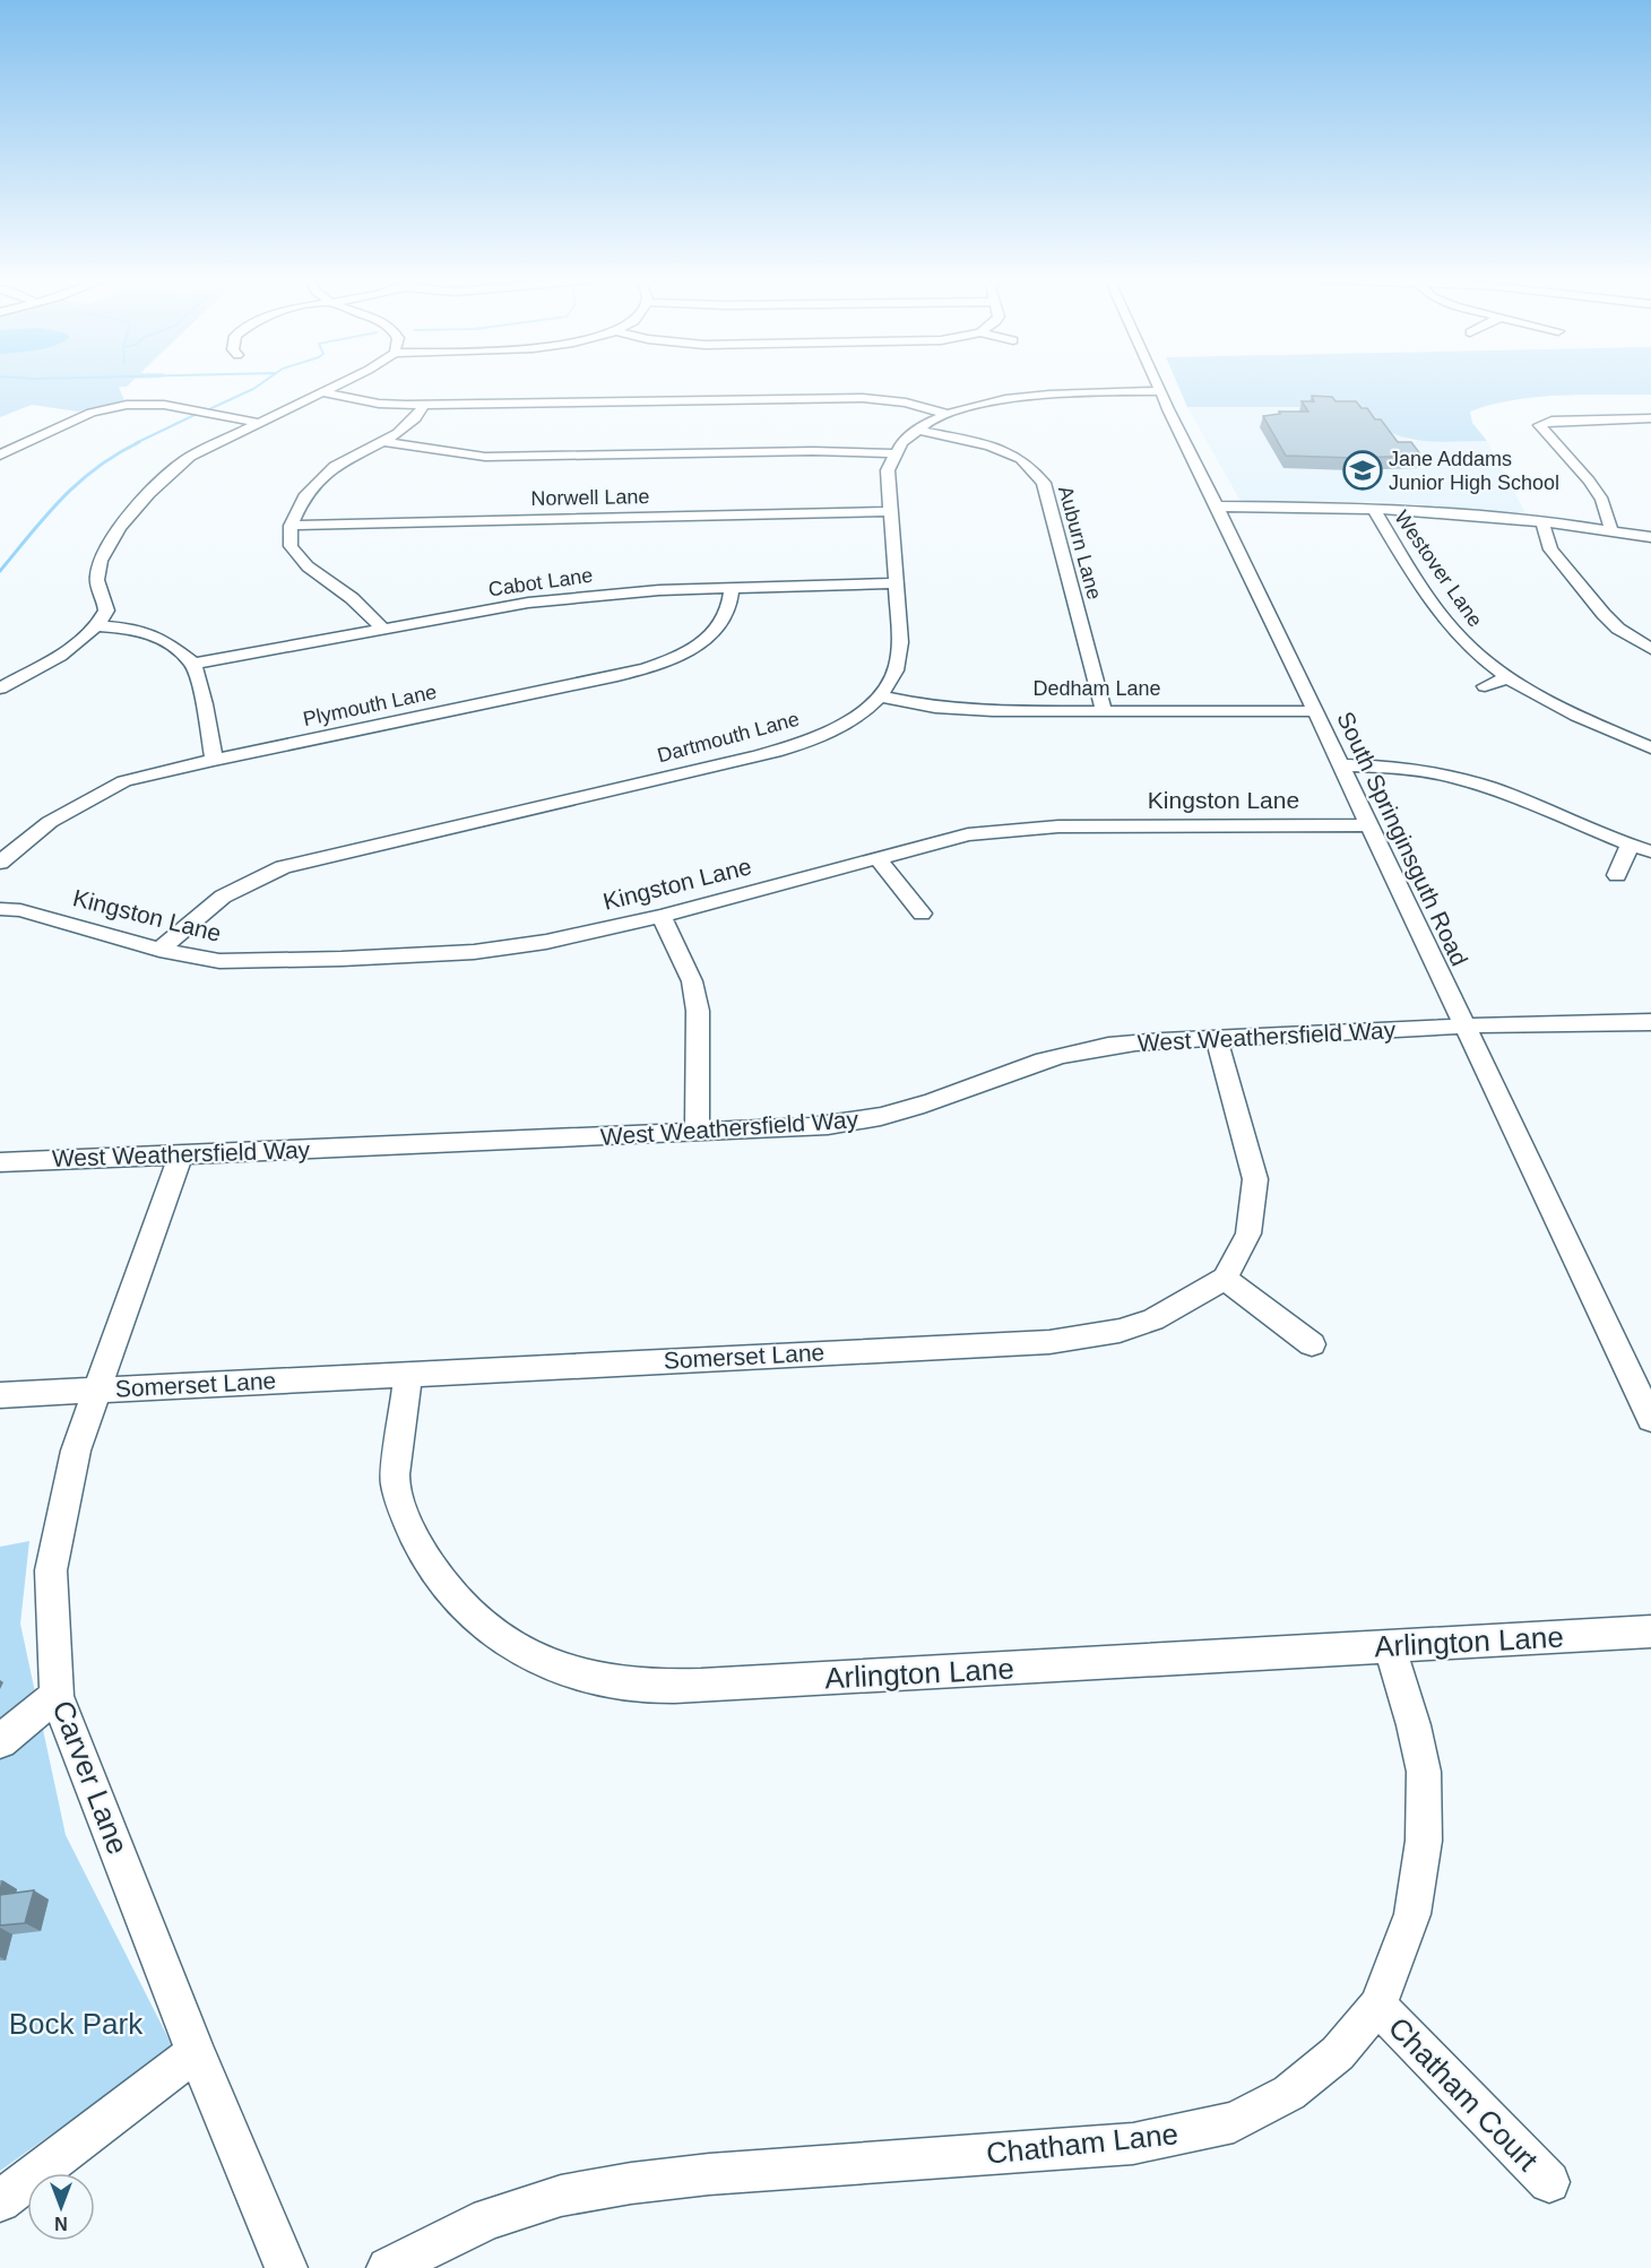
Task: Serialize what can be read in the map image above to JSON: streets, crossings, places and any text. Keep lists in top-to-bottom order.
{
  "streets": {
    "street": [
      "Norwell Lane",
      "Auburn Lane",
      "Westover Lane",
      "Cabot Lane",
      "Dedham Lane",
      "Plymouth Lane",
      "Dartmouth Lane",
      "Kingston Lane",
      "South Springinsguth Road",
      "West Weathersfield Way",
      "Somerset Lane",
      "Arlington Lane",
      "Carver Lane",
      "Chatham Court",
      "Chatham Lane"
    ]
  },
  "crossings": [
    ["Norwell Lane", "Dartmouth Lane"],
    ["Auburn Lane", "Dedham Lane"],
    ["Cabot Lane", "Plymouth Lane"],
    ["Cabot Lane", "Dartmouth Lane"],
    ["Dedham Lane", "Dartmouth Lane"],
    ["Dedham Lane", "South Springinsguth Road"],
    ["Dartmouth Lane", "Kingston Lane"],
    ["Kingston Lane", "South Springinsguth Road"],
    ["South Springinsguth Road", "West Weathersfield Way"],
    ["West Weathersfield Way", "Carver Lane"],
    ["Somerset Lane", "Arlington Lane"],
    ["Somerset Lane", "Carver Lane"],
    ["Arlington Lane", "Chatham Lane"],
    ["Chatham Court", "Chatham Lane"]
  ],
  "parks": ["Bock Park"],
  "places": {
    "school or university": ["Jane Addams Junior High School"]
  },
  "north": "bottom"
}
